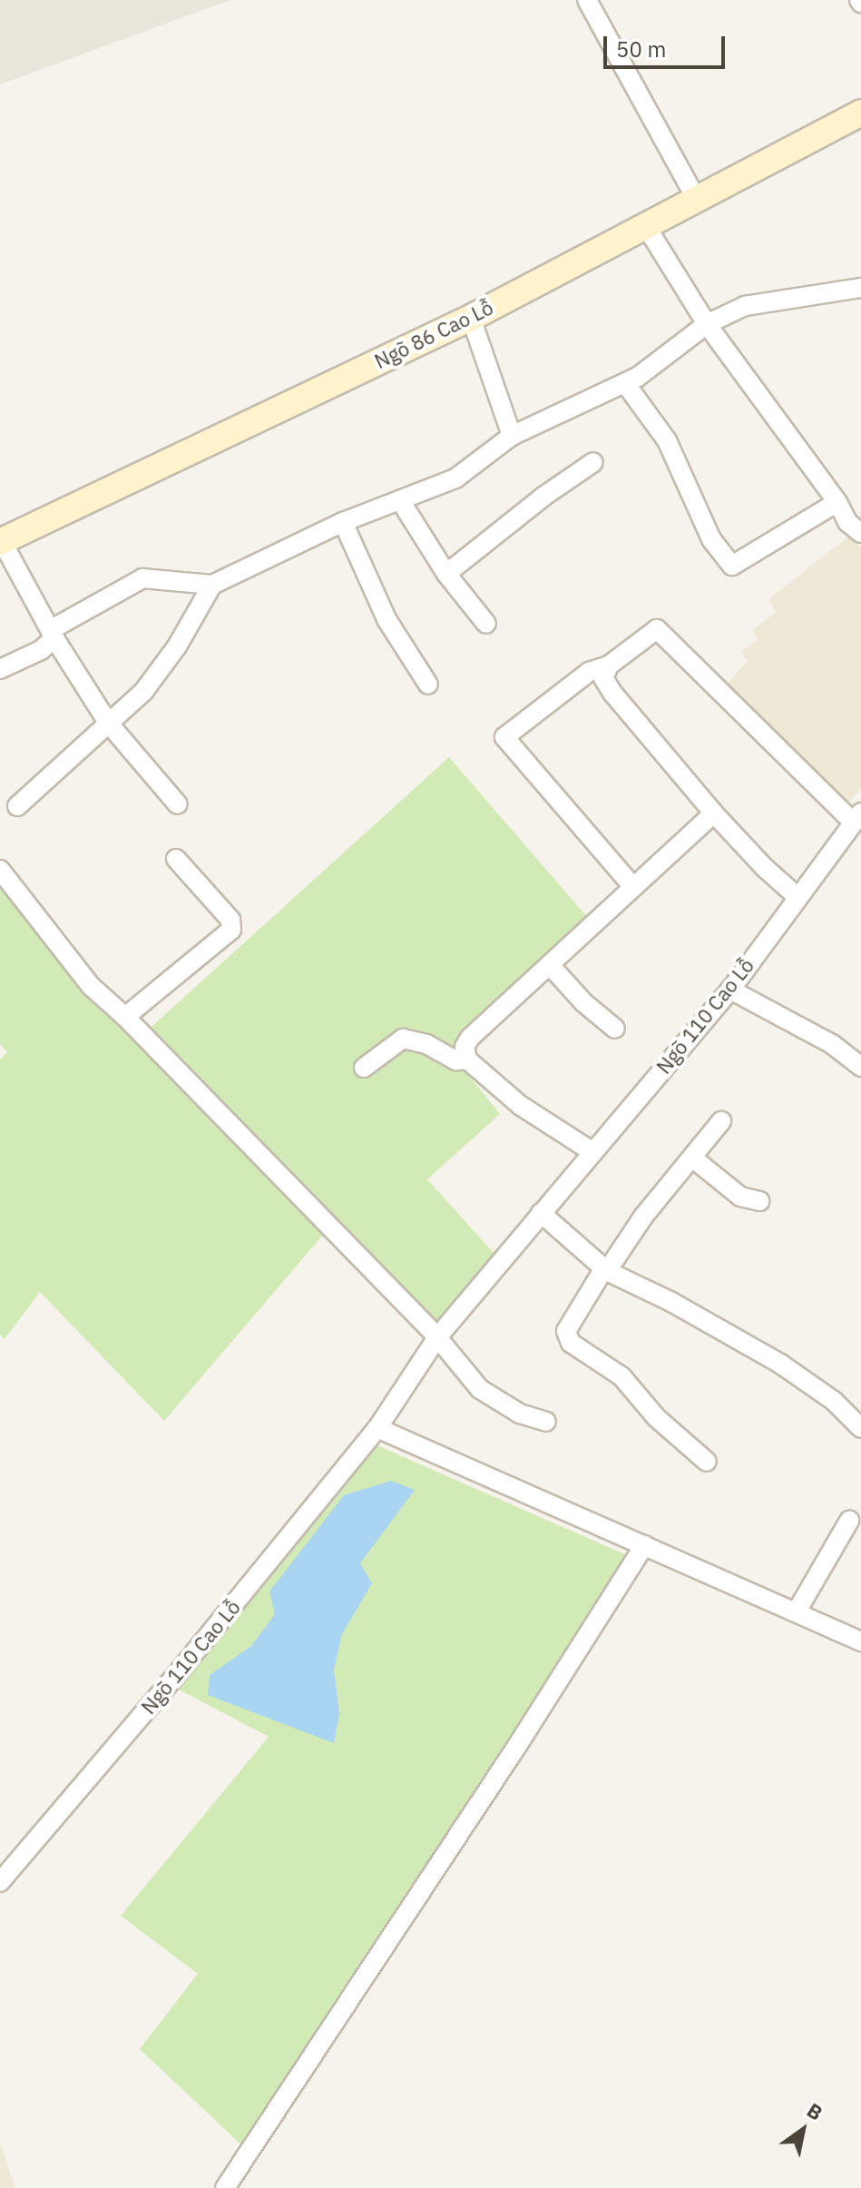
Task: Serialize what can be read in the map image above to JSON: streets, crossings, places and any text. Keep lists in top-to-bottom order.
{
  "streets": {
    "street": ["Ngõ 86 Cao Lỗ", "Ngõ 110 Cao Lỗ"]
  },
  "scale_bar": "50 m",
  "north": "top right"
}
